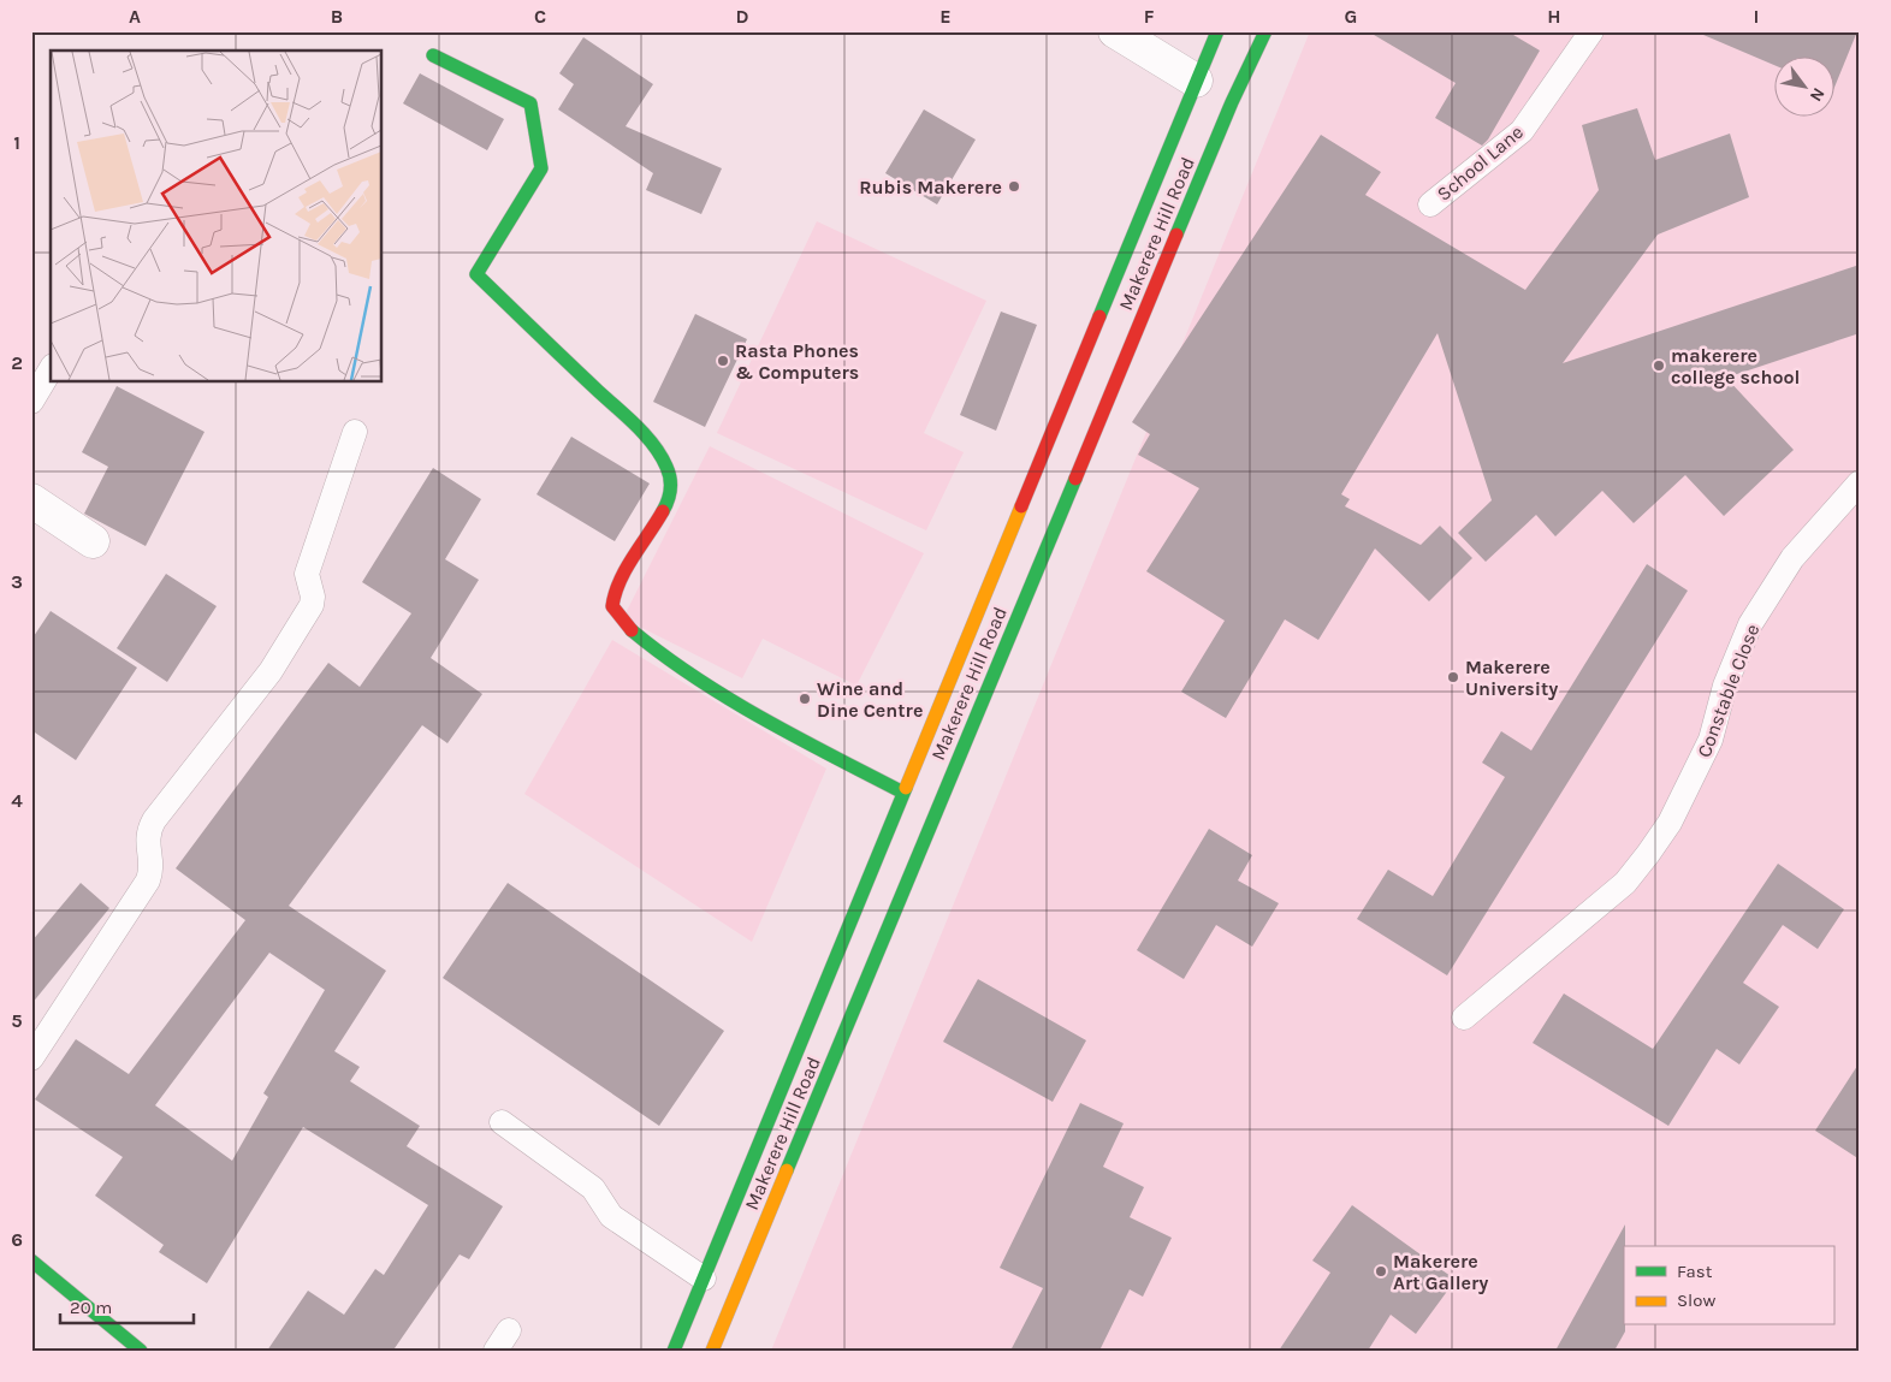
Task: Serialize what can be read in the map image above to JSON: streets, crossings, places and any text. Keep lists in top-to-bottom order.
{
  "streets": {
    "main road": ["Makerere Hill Road"],
    "lane": ["School Lane", "Constable Close"]
  },
  "places": [
    "Rubis Makerere",
    "Rasta Phones & Computers",
    "makerere college school",
    "Makerere University",
    "Wine and Dine Centre",
    "Makerere Art Gallery"
  ],
  "legend": ["Fast", "Slow"],
  "scale_bar": "20 m",
  "north": "bottom right",
  "grid": {
    "columns": [
      "A",
      "B",
      "C",
      "D",
      "E",
      "F",
      "G",
      "H",
      "I"
    ],
    "rows": [
      "1",
      "2",
      "3",
      "4",
      "5",
      "6"
    ]
  }
}
